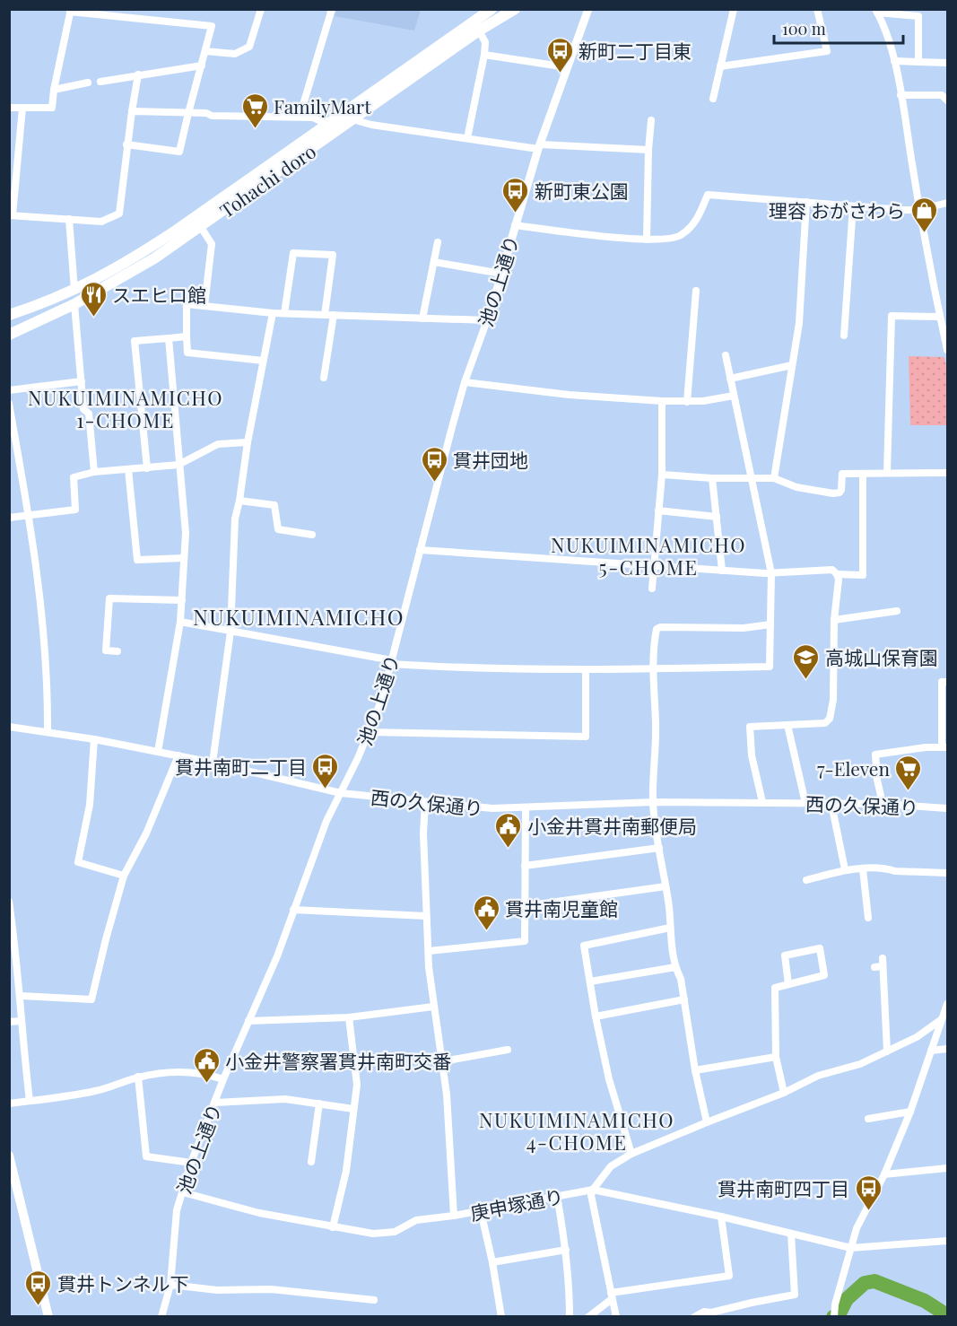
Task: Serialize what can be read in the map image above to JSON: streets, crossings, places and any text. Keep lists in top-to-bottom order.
{
  "streets": {
    "main road": ["Tohachi doro"],
    "street": ["池の上通り", "西の久保通り", "庚申塚通り"]
  },
  "crossings": [
    ["池の上通り", "西の久保通り"],
    ["池の上通り", "庚申塚通り"]
  ],
  "districts": [
    "NUKUIMINAMICHO 1-CHOME",
    "NUKUIMINAMICHO 5-CHOME",
    "NUKUIMINAMICHO",
    "NUKUIMINAMICHO 4-CHOME"
  ],
  "places": {
    "bus stop": [
      "新町二丁目東",
      "新町東公園",
      "貫井団地",
      "貫井南町二丁目",
      "貫井南町四丁目",
      "貫井トンネル下"
    ],
    "supermarket": ["FamilyMart", "7-Eleven"],
    "shop": ["理容 おがさわら"],
    "restaurant": ["スエヒロ館"],
    "school or university": ["高城山保育園"],
    "public building": ["小金井貫井南郵便局", "貫井南児童館", "小金井警察署貫井南町交番"]
  },
  "scale_bar": "100 m"
}
